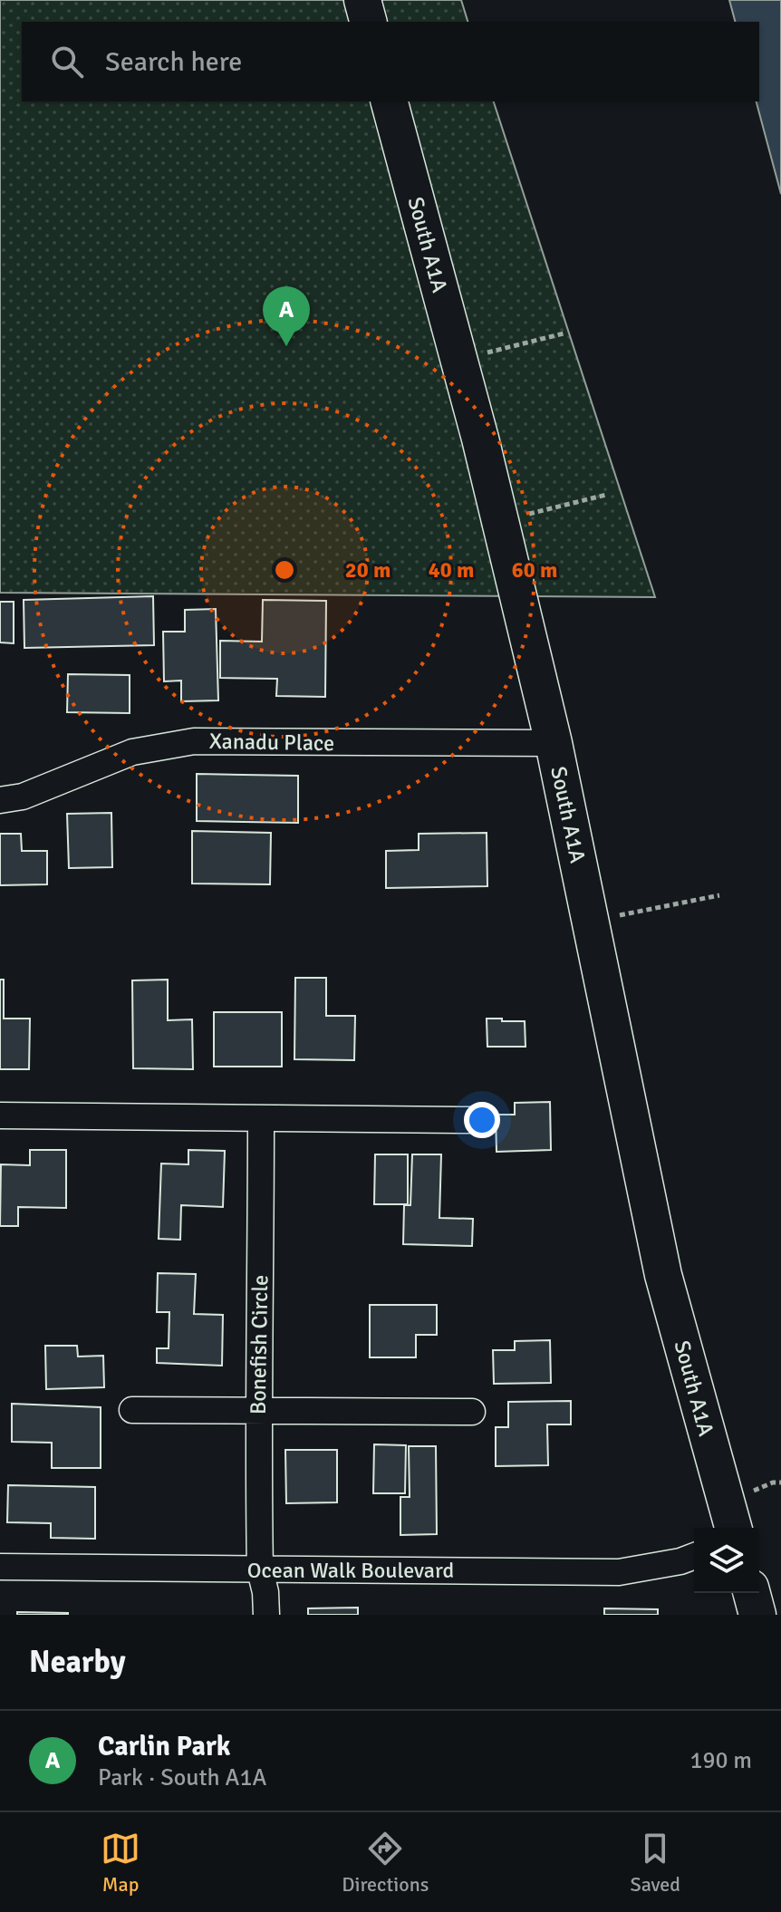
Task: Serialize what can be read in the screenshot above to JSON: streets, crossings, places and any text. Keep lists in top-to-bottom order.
{
  "streets": {
    "street": [
      "South A1A",
      "Xanadu Place",
      "Bonefish Circle",
      "Ocean Walk Boulevard"
    ]
  },
  "crossings": [
    ["South A1A", "Xanadu Place"],
    ["Bonefish Circle", "Ocean Walk Boulevard"]
  ],
  "page": {
    "search": "Search here",
    "pins": "A",
    "heading": "Nearby",
    "list": [
      {
        "mark": "A",
        "name": "Carlin Park",
        "note": "Park · South A1A",
        "value": "190 m"
      }
    ],
    "nav": ["Map", "Directions", "Saved"]
  },
  "rings": ["20 m", "40 m", "60 m"]
}
